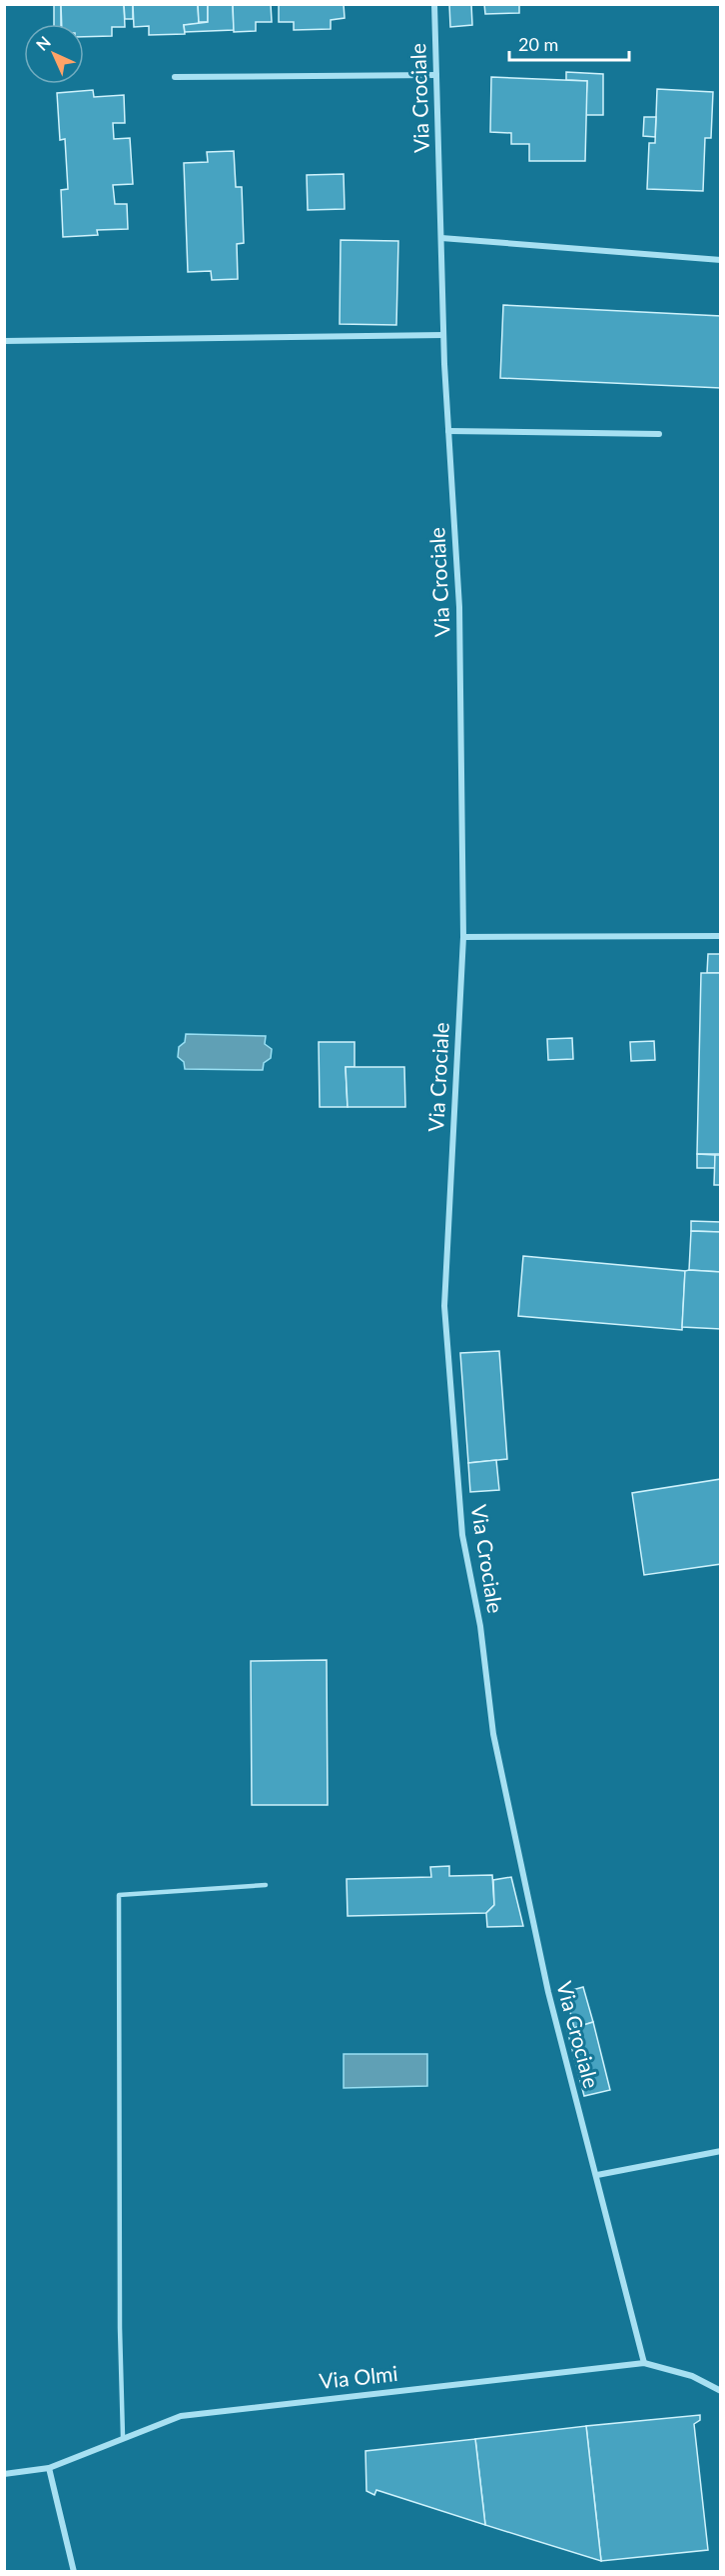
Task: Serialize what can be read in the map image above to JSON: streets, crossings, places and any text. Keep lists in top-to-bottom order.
{
  "streets": {
    "street": ["Via Crociale", "Via Olmi"]
  },
  "crossings": [
    ["Via Crociale", "Via Olmi"]
  ],
  "scale_bar": "20 m",
  "north": "top left"
}
